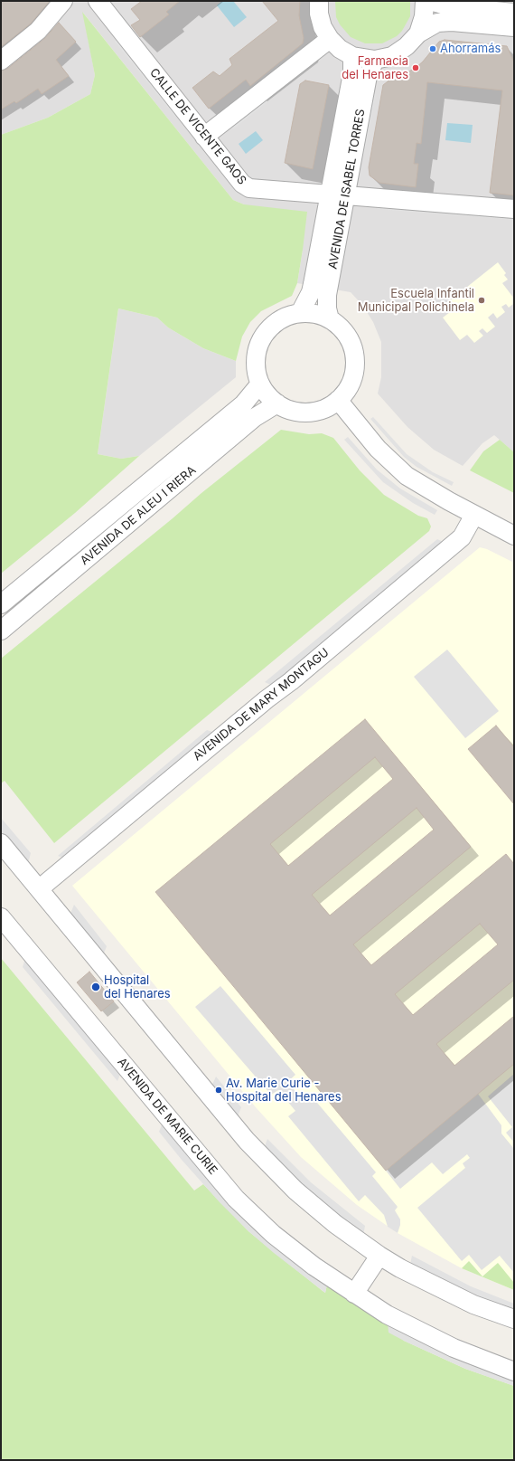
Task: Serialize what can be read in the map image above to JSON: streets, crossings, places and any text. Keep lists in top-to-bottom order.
{
  "streets": {
    "street": [
      "CALLE DE VICENTE GAOS",
      "AVENIDA DE ISABEL TORRES",
      "AVENIDA DE ALEU I RIERA",
      "AVENIDA DE MARY MONTAGU",
      "AVENIDA DE MARIE CURIE"
    ]
  },
  "crossings": [
    ["CALLE DE VICENTE GAOS", "AVENIDA DE ISABEL TORRES"],
    ["AVENIDA DE ISABEL TORRES", "AVENIDA DE ALEU I RIERA"]
  ],
  "places": [
    "Ahorramás",
    "Farmacia del Henares",
    "Escuela Infantil Municipal Polichinela",
    "Hospital del Henares",
    "Av. Marie Curie - Hospital del Henares"
  ]
}
